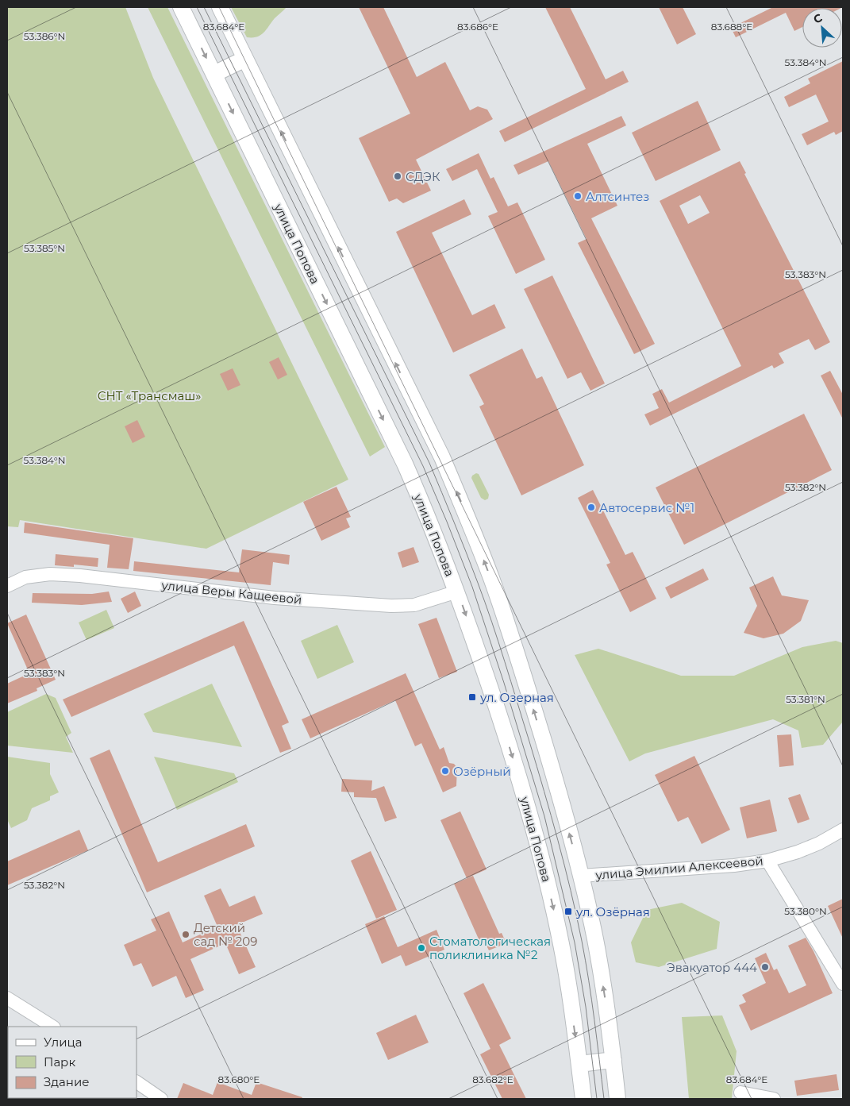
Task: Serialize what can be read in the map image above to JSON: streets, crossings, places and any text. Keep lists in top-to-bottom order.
{
  "streets": {
    "main road": ["улица Попова"],
    "street": ["улица Веры Кащеевой", "улица Эмилии Алексеевой"]
  },
  "crossings": [
    ["улица Попова", "улица Веры Кащеевой"]
  ],
  "parks": ["СНТ «Трансмаш»"],
  "places": {
    "other": [
      "СДЭК",
      "Алтсинтез",
      "Автосервис №1",
      "Озёрный",
      "Детский сад № 209",
      "Стоматологическая поликлиника №2",
      "Эвакуатор 444"
    ],
    "transit": ["ул. Озерная", "ул. Озёрная"]
  },
  "legend": ["Улица", "Парк", "Здание"],
  "north": "top left",
  "coordinates": [
    "83.684°E",
    "83.686°E",
    "83.688°E",
    "53.386°N",
    "53.384°N",
    "53.385°N",
    "53.383°N",
    "53.382°N",
    "53.381°N",
    "53.380°N",
    "83.680°E",
    "83.682°E"
  ]
}
